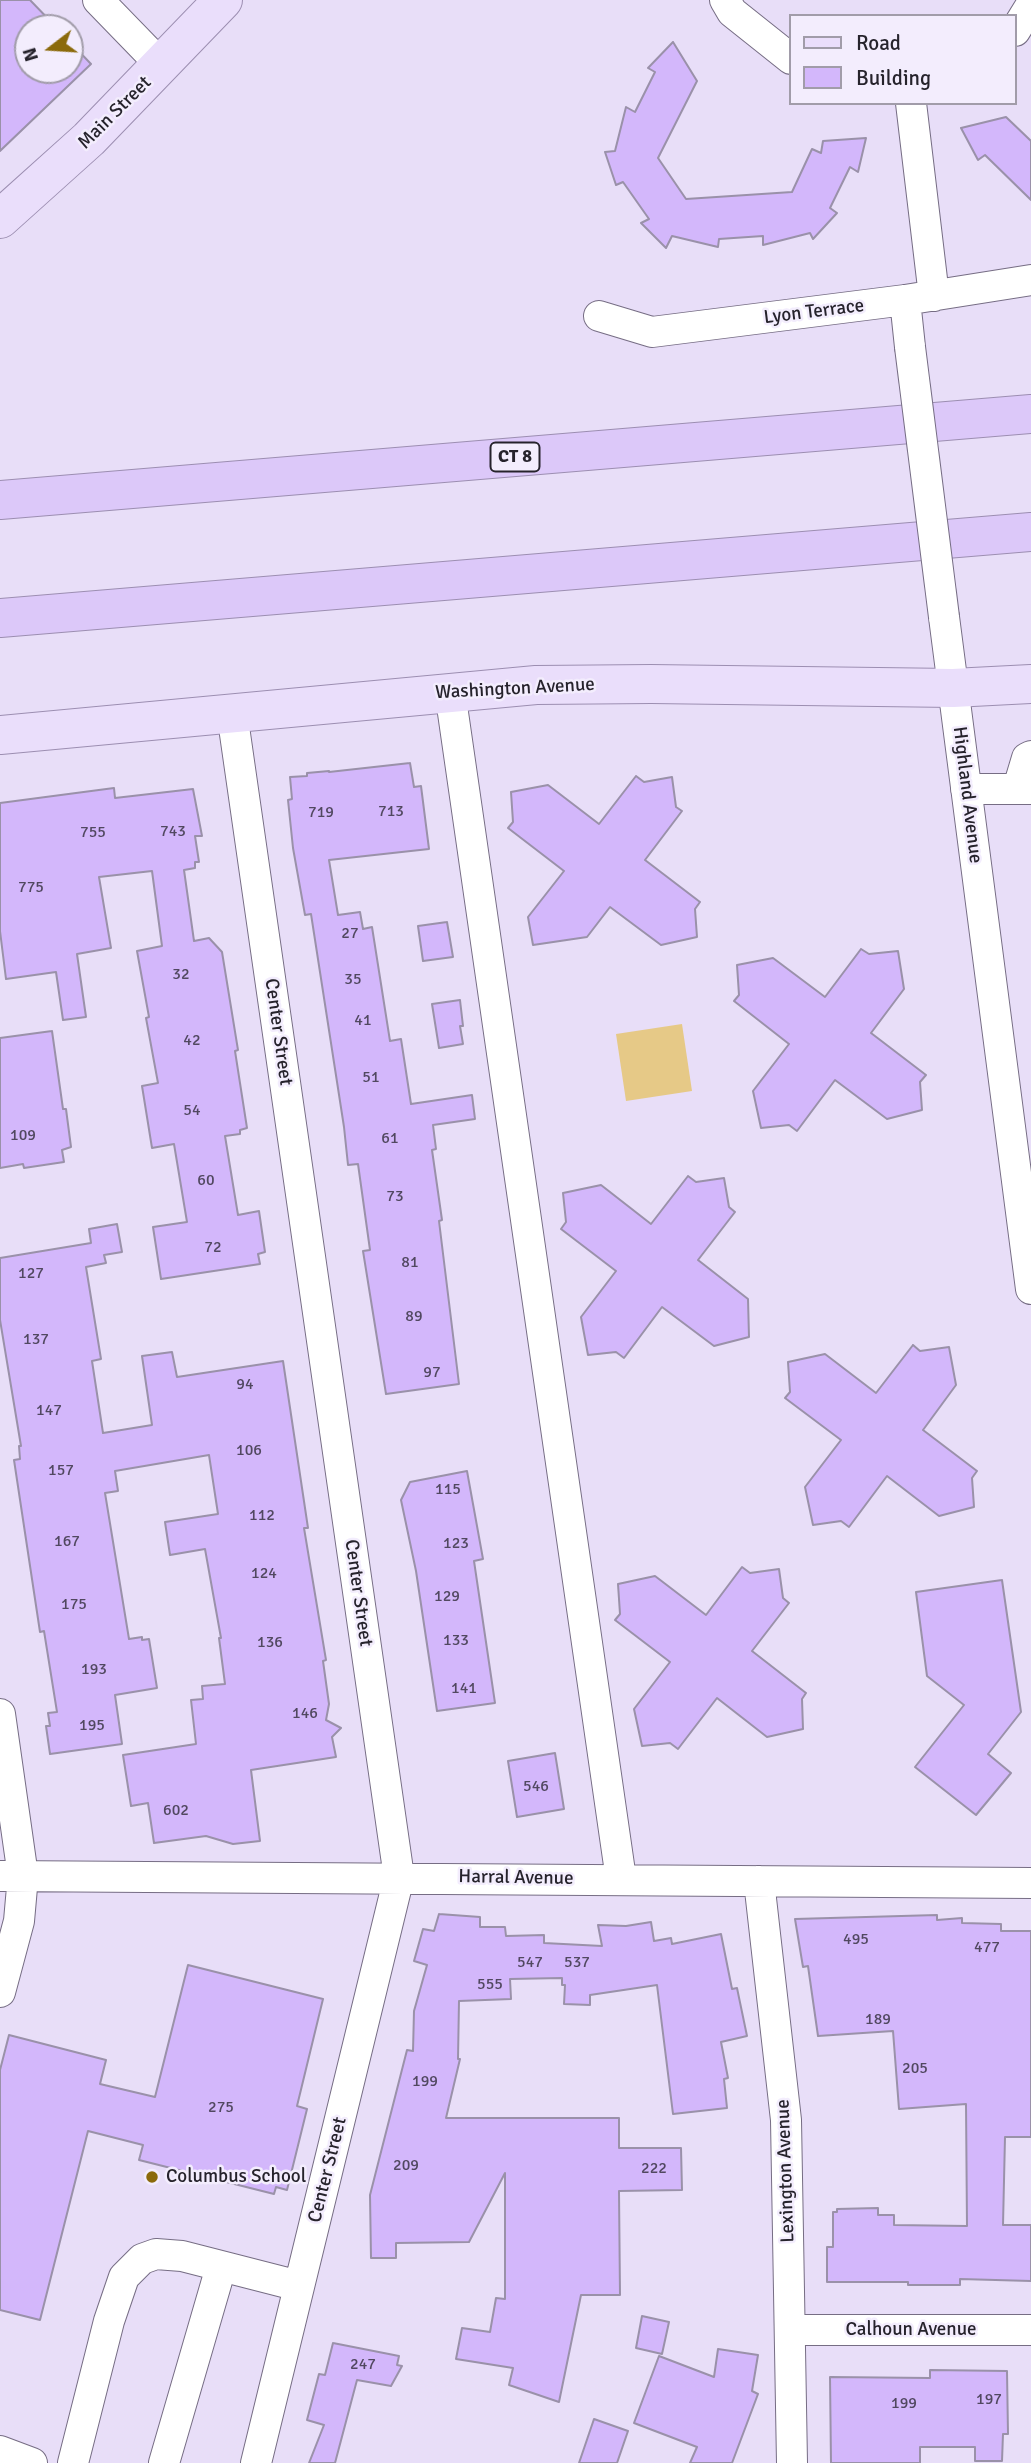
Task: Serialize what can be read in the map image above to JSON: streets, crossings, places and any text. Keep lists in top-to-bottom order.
{
  "streets": {
    "highway": ["CT 8"],
    "main road": ["Main Street", "Washington Avenue"],
    "street": [
      "Lyon Terrace",
      "Highland Avenue",
      "Center Street",
      "Harral Avenue",
      "Lexington Avenue",
      "Calhoun Avenue"
    ]
  },
  "crossings": [
    ["Lyon Terrace", "Highland Avenue"],
    ["Washington Avenue", "Highland Avenue"],
    ["Washington Avenue", "Center Street"],
    ["Center Street", "Harral Avenue"],
    ["Harral Avenue", "Lexington Avenue"],
    ["Lexington Avenue", "Calhoun Avenue"]
  ],
  "places": ["Columbus School"],
  "house_numbers": [
    "713",
    "719",
    "743",
    "755",
    "775",
    "27",
    "32",
    "35",
    "41",
    "42",
    "51",
    "54",
    "109",
    "61",
    "60",
    "73",
    "72",
    "81",
    "127",
    "89",
    "137",
    "97",
    "94",
    "147",
    "106",
    "157",
    "115",
    "112",
    "167",
    "123",
    "124",
    "129",
    "175",
    "133",
    "136",
    "193",
    "141",
    "146",
    "195",
    "546",
    "602",
    "495",
    "477",
    "547",
    "537",
    "555",
    "189",
    "205",
    "199",
    "275",
    "209",
    "222",
    "247",
    "197",
    "199"
  ],
  "legend": ["Road", "Building"],
  "north": "left"
}
